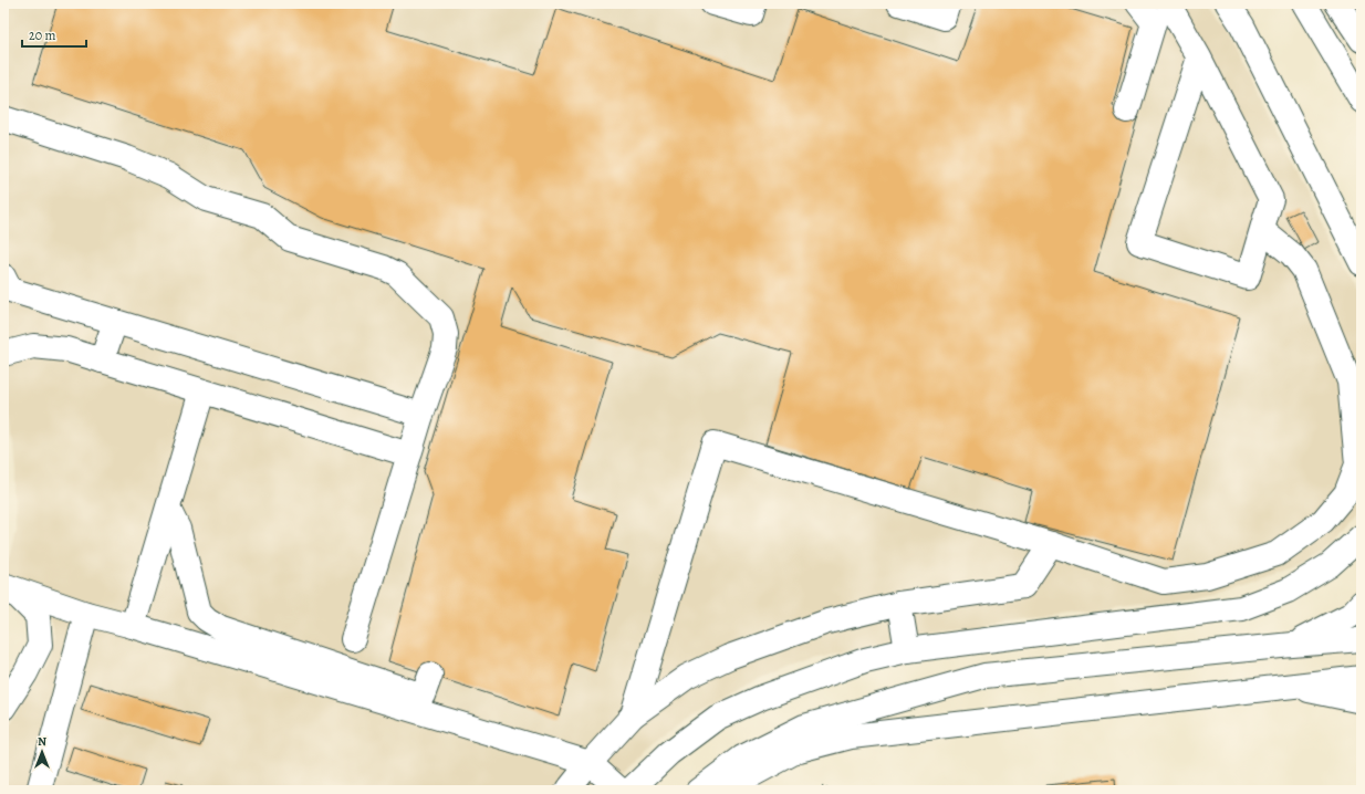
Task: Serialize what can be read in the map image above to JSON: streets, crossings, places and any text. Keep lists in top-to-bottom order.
{
  "scale_bar": "20 m",
  "north": "top"
}
